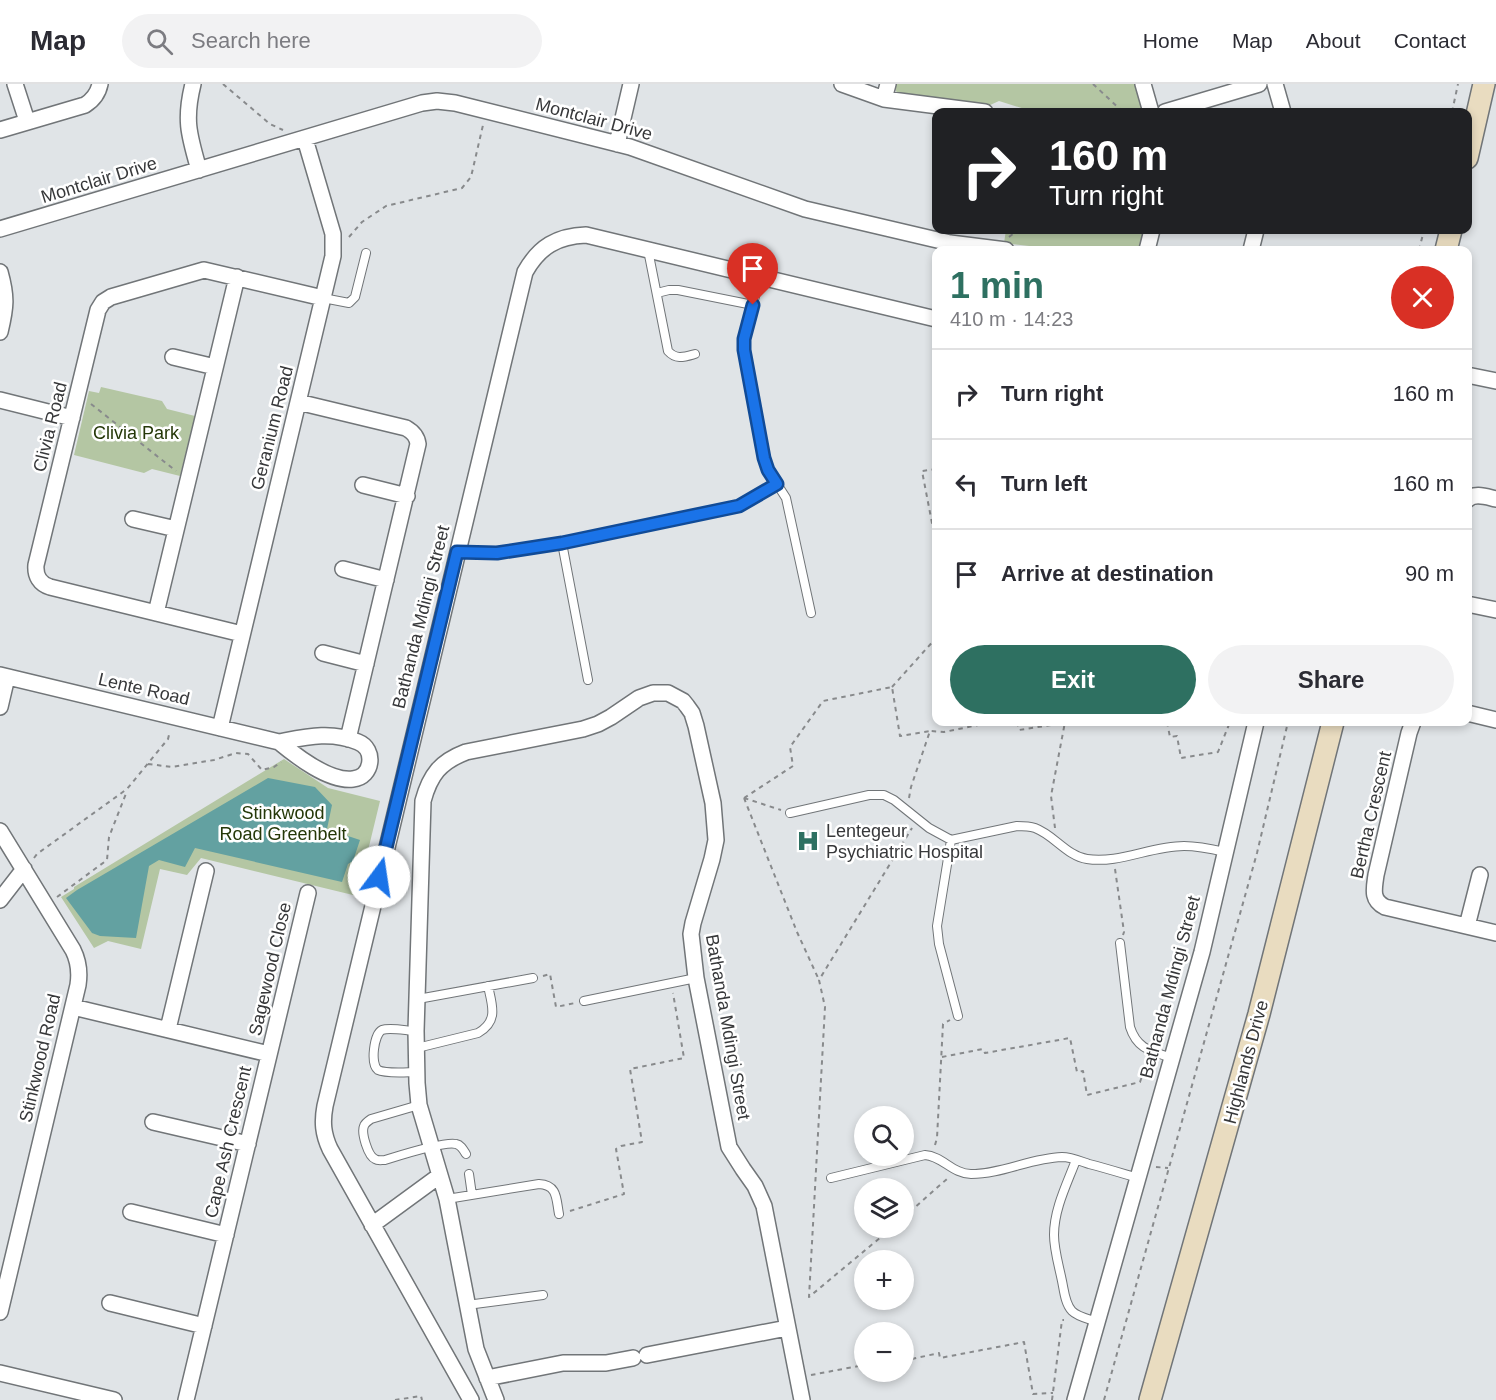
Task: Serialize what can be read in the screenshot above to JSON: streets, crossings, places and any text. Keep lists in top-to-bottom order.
{
  "streets": {
    "main road": ["Highlands Drive"],
    "street": [
      "Montclair Drive",
      "Clivia Road",
      "Geranium Road",
      "Bathanda Mdingi Street",
      "Lente Road",
      "Bertha Crescent",
      "Sagewood Close",
      "Stinkwood Road",
      "Cape Ash Crescent"
    ]
  },
  "crossings": [
    ["Montclair Drive", "Geranium Road"],
    ["Clivia Road", "Geranium Road"],
    ["Geranium Road", "Lente Road"],
    ["Sagewood Close", "Cape Ash Crescent"],
    ["Stinkwood Road", "Cape Ash Crescent"]
  ],
  "parks": ["Clivia Park", "Stinkwood Road Greenbelt"],
  "places": {
    "hospital": ["Lentegeur Psychiatric Hospital"]
  },
  "page": {
    "header": "Map",
    "search": "Search here",
    "nav": [
      "Home",
      "Map",
      "About",
      "Contact"
    ],
    "turn": ["160 m", "Turn right"],
    "heading": ["1 min", "410 m · 14:23"],
    "list": [
      {
        "name": "Turn right",
        "value": "160 m"
      },
      {
        "name": "Turn left",
        "value": "160 m"
      },
      {
        "name": "Arrive at destination",
        "value": "90 m"
      }
    ],
    "buttons": ["Exit", "Share"],
    "map_buttons": ["+", "−"]
  }
}
